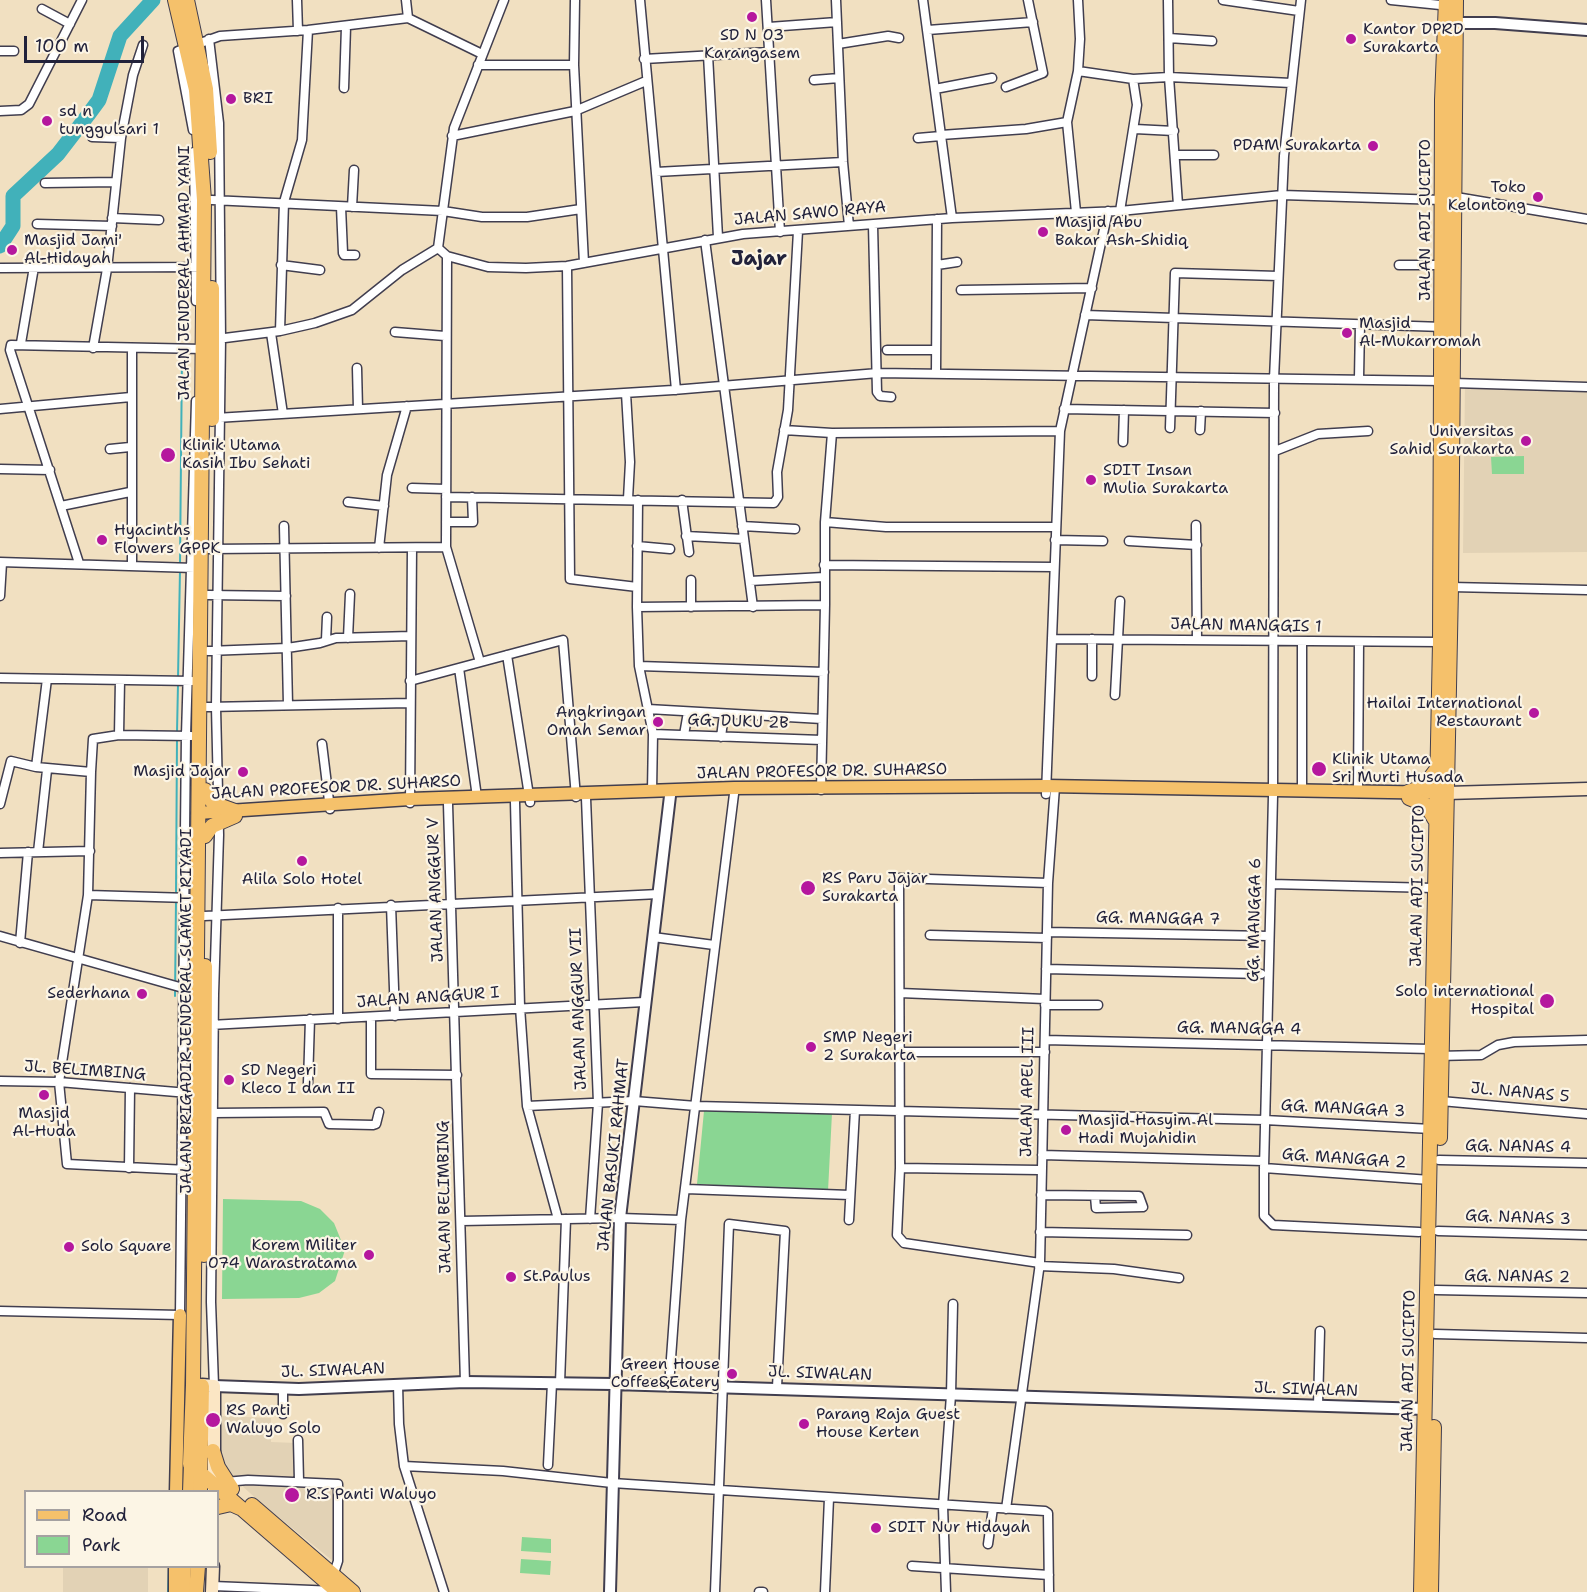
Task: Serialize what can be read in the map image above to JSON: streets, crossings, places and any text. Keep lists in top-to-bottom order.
{
  "streets": {
    "highway": ["JALAN ADI SUCIPTO", "JALAN JENDERAL AHMAD YANI", "JALAN BRIGADIR JENDERAL SLAMET RIYADI"],
    "main road": ["JALAN PROFESOR DR. SUHARSO"],
    "street": [
      "JALAN SAWO RAYA",
      "JALAN MANGGIS 1",
      "GG. DUKU 2B",
      "JALAN ANGGUR V",
      "GG. MANGGA 7",
      "GG. MANGGA 6",
      "JALAN ANGGUR I",
      "JALAN ANGGUR VII",
      "GG. MANGGA 4",
      "JL. BELIMBING",
      "JALAN APEL III",
      "JL. NANAS 5",
      "GG. MANGGA 3",
      "GG. NANAS 4",
      "JALAN BASUKI RAHMAT",
      "GG. MANGGA 2",
      "JALAN BELIMBING",
      "GG. NANAS 3",
      "GG. NANAS 2",
      "JL. SIWALAN"
    ]
  },
  "crossings": [
    ["JALAN SAWO RAYA", "JALAN ADI SUCIPTO"],
    ["JALAN SAWO RAYA", "GG. MANGGA 6"],
    ["JALAN SAWO RAYA", "JALAN APEL III"],
    ["JALAN ADI SUCIPTO", "JALAN MANGGIS 1"],
    ["JALAN ADI SUCIPTO", "JALAN PROFESOR DR. SUHARSO"],
    ["JALAN ADI SUCIPTO", "GG. MANGGA 4"],
    ["JALAN ADI SUCIPTO", "JL. NANAS 5"],
    ["JALAN ADI SUCIPTO", "GG. MANGGA 3"],
    ["JALAN ADI SUCIPTO", "GG. NANAS 4"],
    ["JALAN ADI SUCIPTO", "GG. MANGGA 2"],
    ["JALAN ADI SUCIPTO", "GG. NANAS 3"],
    ["JALAN ADI SUCIPTO", "GG. NANAS 2"],
    ["JALAN ADI SUCIPTO", "JL. SIWALAN"],
    ["JALAN JENDERAL AHMAD YANI", "JALAN BRIGADIR JENDERAL SLAMET RIYADI"],
    ["JALAN MANGGIS 1", "GG. MANGGA 6"],
    ["JALAN MANGGIS 1", "JALAN APEL III"],
    ["JALAN PROFESOR DR. SUHARSO", "JALAN ANGGUR V"],
    ["JALAN PROFESOR DR. SUHARSO", "GG. MANGGA 6"],
    ["JALAN PROFESOR DR. SUHARSO", "JALAN ANGGUR VII"],
    ["JALAN PROFESOR DR. SUHARSO", "JALAN APEL III"],
    ["JALAN PROFESOR DR. SUHARSO", "JALAN BASUKI RAHMAT"],
    ["JALAN ANGGUR V", "JALAN ANGGUR I"],
    ["JALAN ANGGUR V", "JALAN BELIMBING"],
    ["GG. MANGGA 7", "GG. MANGGA 6"],
    ["GG. MANGGA 7", "JALAN APEL III"],
    ["GG. MANGGA 6", "GG. MANGGA 4"],
    ["GG. MANGGA 6", "GG. MANGGA 3"],
    ["GG. MANGGA 6", "GG. MANGGA 2"],
    ["JALAN ANGGUR I", "JALAN ANGGUR VII"],
    ["JALAN ANGGUR I", "JALAN BRIGADIR JENDERAL SLAMET RIYADI"],
    ["JALAN ANGGUR I", "JALAN BASUKI RAHMAT"],
    ["JALAN ANGGUR I", "JALAN BELIMBING"],
    ["JALAN ANGGUR VII", "GG. MANGGA 3"],
    ["JALAN BRIGADIR JENDERAL SLAMET RIYADI", "JL. BELIMBING"],
    ["JALAN BRIGADIR JENDERAL SLAMET RIYADI", "JL. SIWALAN"],
    ["GG. MANGGA 4", "JALAN APEL III"],
    ["JALAN APEL III", "GG. MANGGA 3"],
    ["JALAN APEL III", "GG. MANGGA 2"],
    ["JALAN APEL III", "JL. SIWALAN"],
    ["GG. MANGGA 3", "JALAN BASUKI RAHMAT"],
    ["JALAN BASUKI RAHMAT", "JL. SIWALAN"],
    ["JALAN BELIMBING", "JL. SIWALAN"]
  ],
  "districts": ["Jajar"],
  "places": [
    "SD N 03 Karangasem",
    "Kantor DPRD Surakarta",
    "BRI",
    "sd n tunggulsari 1",
    "PDAM Surakarta",
    "Toko Kelontong",
    "Masjid Abu Bakar Ash-Shidiq",
    "Masjid Jami' Al-Hidayah",
    "Masjid Al-Mukarromah",
    "Universitas Sahid Surakarta",
    "Klinik Utama Kasih Ibu Sehati",
    "SDIT Insan Mulia Surakarta",
    "Hyacinths Flowers GPPK",
    "Hailai International Restaurant",
    "Angkringan Omah Semar",
    "Klinik Utama Sri Murti Husada",
    "Masjid Jajar",
    "Alila Solo Hotel",
    "RS Paru Jajar Surakarta",
    "Sederhana",
    "Solo international Hospital",
    "SMP Negeri 2 Surakarta",
    "SD Negeri Kleco I dan II",
    "Masjid Al-Huda",
    "Masjid Hasyim Al Hadi Mujahidin",
    "Solo Square",
    "Korem Militer 074 Warastratama",
    "St.Paulus",
    "Green House Coffee&Eatery",
    "RS Panti Waluyo Solo",
    "Parang Raja Guest House Kerten",
    "R.S Panti Waluyo",
    "SDIT Nur Hidayah"
  ],
  "legend": ["Road", "Park"],
  "scale_bar": "100 m"
}
